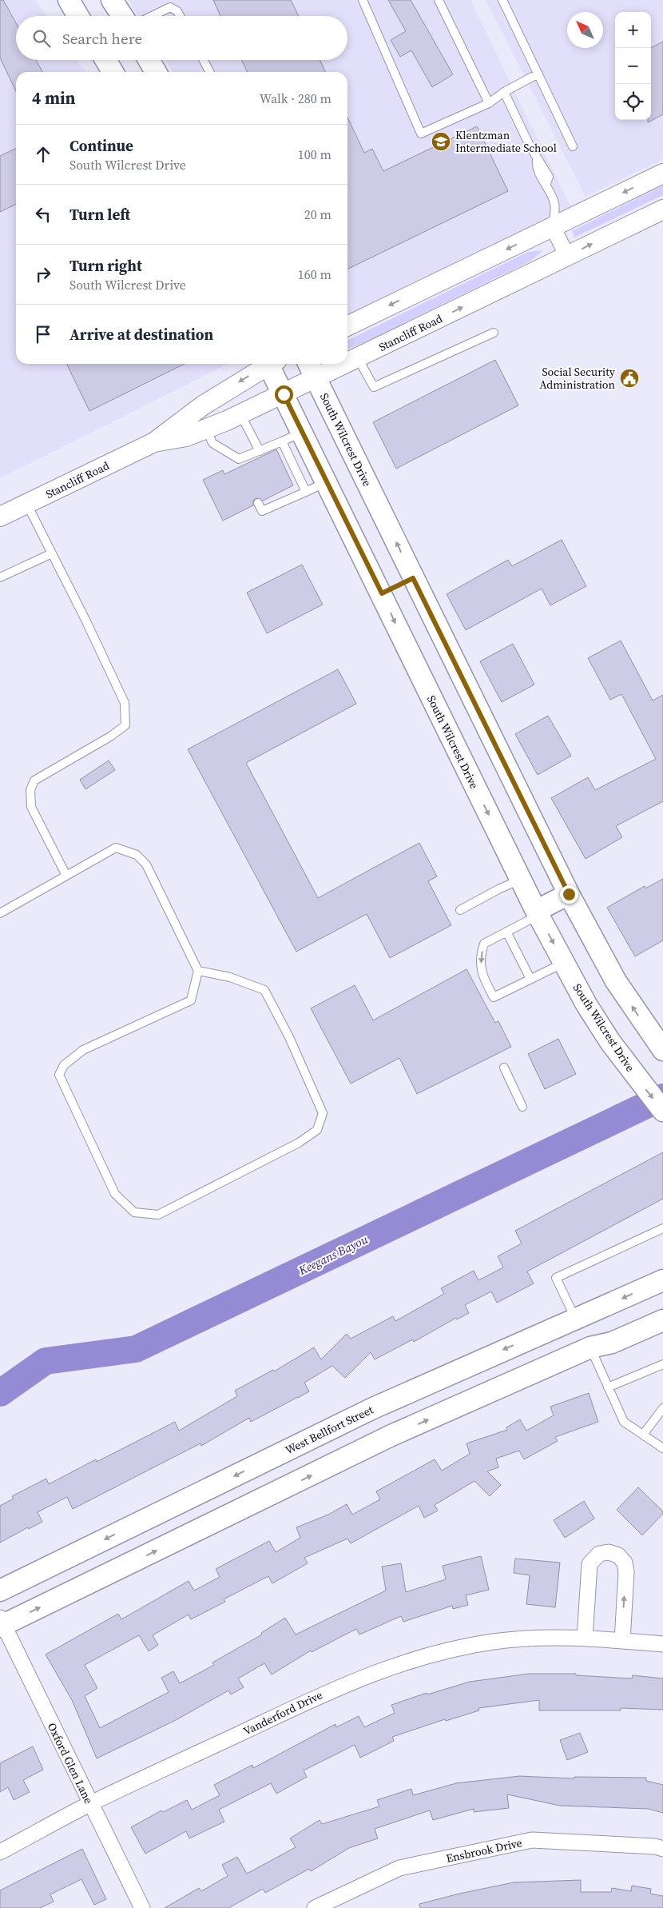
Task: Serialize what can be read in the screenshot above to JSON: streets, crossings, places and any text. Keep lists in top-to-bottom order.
{
  "streets": {
    "main road": ["South Wilcrest Drive", "West Bellfort Street"],
    "street": [
      "Stancliff Road",
      "Vanderford Drive",
      "Oxford Glen Lane",
      "Ensbrook Drive"
    ]
  },
  "crossings": [
    ["Stancliff Road", "South Wilcrest Drive"],
    ["Vanderford Drive", "Oxford Glen Lane"]
  ],
  "water": ["Keegans Bayou"],
  "places": {
    "school or university": ["Klentzman Intermediate School"],
    "public building": ["Social Security Administration"]
  },
  "north": "top left",
  "page": {
    "map_buttons": ["+", "−"],
    "search": "Search here",
    "heading": ["4 min", "Walk · 280 m"],
    "list": [
      ["Continue", "South Wilcrest Drive", "100 m"],
      ["Turn left", "20 m"],
      ["Turn right", "South Wilcrest Drive", "160 m"],
      "Arrive at destination"
    ]
  }
}
